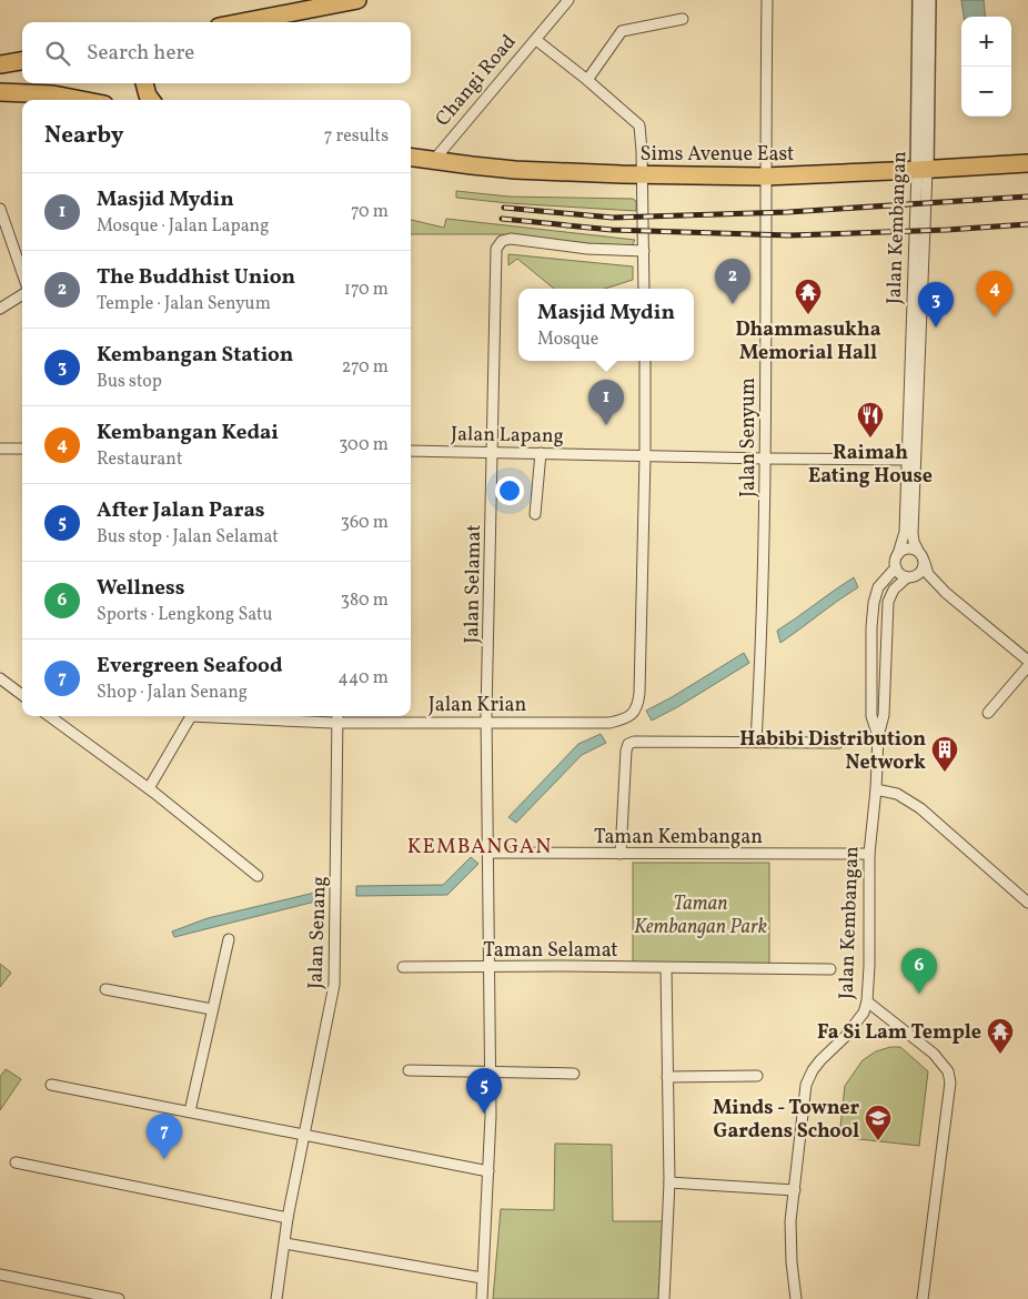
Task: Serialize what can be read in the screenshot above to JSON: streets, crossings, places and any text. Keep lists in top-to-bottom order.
{
  "streets": {
    "main road": ["Sims Avenue East"],
    "street": [
      "Changi Road",
      "Jalan Kembangan",
      "Jalan Lapang",
      "Jalan Senyum",
      "Jalan Selamat",
      "Jalan Krian",
      "Taman Kembangan",
      "Jalan Senang",
      "Taman Selamat"
    ]
  },
  "crossings": [
    ["Changi Road", "Sims Avenue East"],
    ["Sims Avenue East", "Jalan Kembangan"],
    ["Sims Avenue East", "Jalan Senyum"],
    ["Jalan Kembangan", "Jalan Lapang"],
    ["Jalan Kembangan", "Taman Kembangan"],
    ["Jalan Lapang", "Jalan Senyum"],
    ["Jalan Lapang", "Jalan Selamat"],
    ["Jalan Lapang", "Jalan Krian"],
    ["Jalan Selamat", "Jalan Krian"],
    ["Jalan Selamat", "Taman Kembangan"],
    ["Jalan Selamat", "Taman Selamat"],
    ["Jalan Krian", "Jalan Senang"]
  ],
  "districts": ["KEMBANGAN"],
  "parks": ["Taman Kembangan Park"],
  "places": {
    "temple": ["Dhammasukha Memorial Hall", "Fa Si Lam Temple"],
    "restaurant": ["Raimah Eating House"],
    "building": ["Habibi Distribution Network"],
    "school or university": ["Minds - Towner Gardens School"]
  },
  "page": {
    "map_buttons": ["+", "−"],
    "search": "Search here",
    "heading": ["Nearby", "7 results"],
    "list": [
      {
        "mark": "1",
        "name": "Masjid Mydin",
        "note": "Mosque · Jalan Lapang",
        "value": "70 m"
      },
      {
        "mark": "2",
        "name": "The Buddhist Union",
        "note": "Temple · Jalan Senyum",
        "value": "170 m"
      },
      {
        "mark": "3",
        "name": "Kembangan Station",
        "note": "Bus stop",
        "value": "270 m"
      },
      {
        "mark": "4",
        "name": "Kembangan Kedai",
        "note": "Restaurant",
        "value": "300 m"
      },
      {
        "mark": "5",
        "name": "After Jalan Paras",
        "note": "Bus stop · Jalan Selamat",
        "value": "360 m"
      },
      {
        "mark": "6",
        "name": "Wellness",
        "note": "Sports · Lengkong Satu",
        "value": "380 m"
      },
      {
        "mark": "7",
        "name": "Evergreen Seafood",
        "note": "Shop · Jalan Senang",
        "value": "440 m"
      }
    ],
    "pins": [
      "2",
      "4",
      "3",
      "1",
      "6",
      "5",
      "7"
    ],
    "popup": ["Masjid Mydin", "Mosque"]
  }
}
